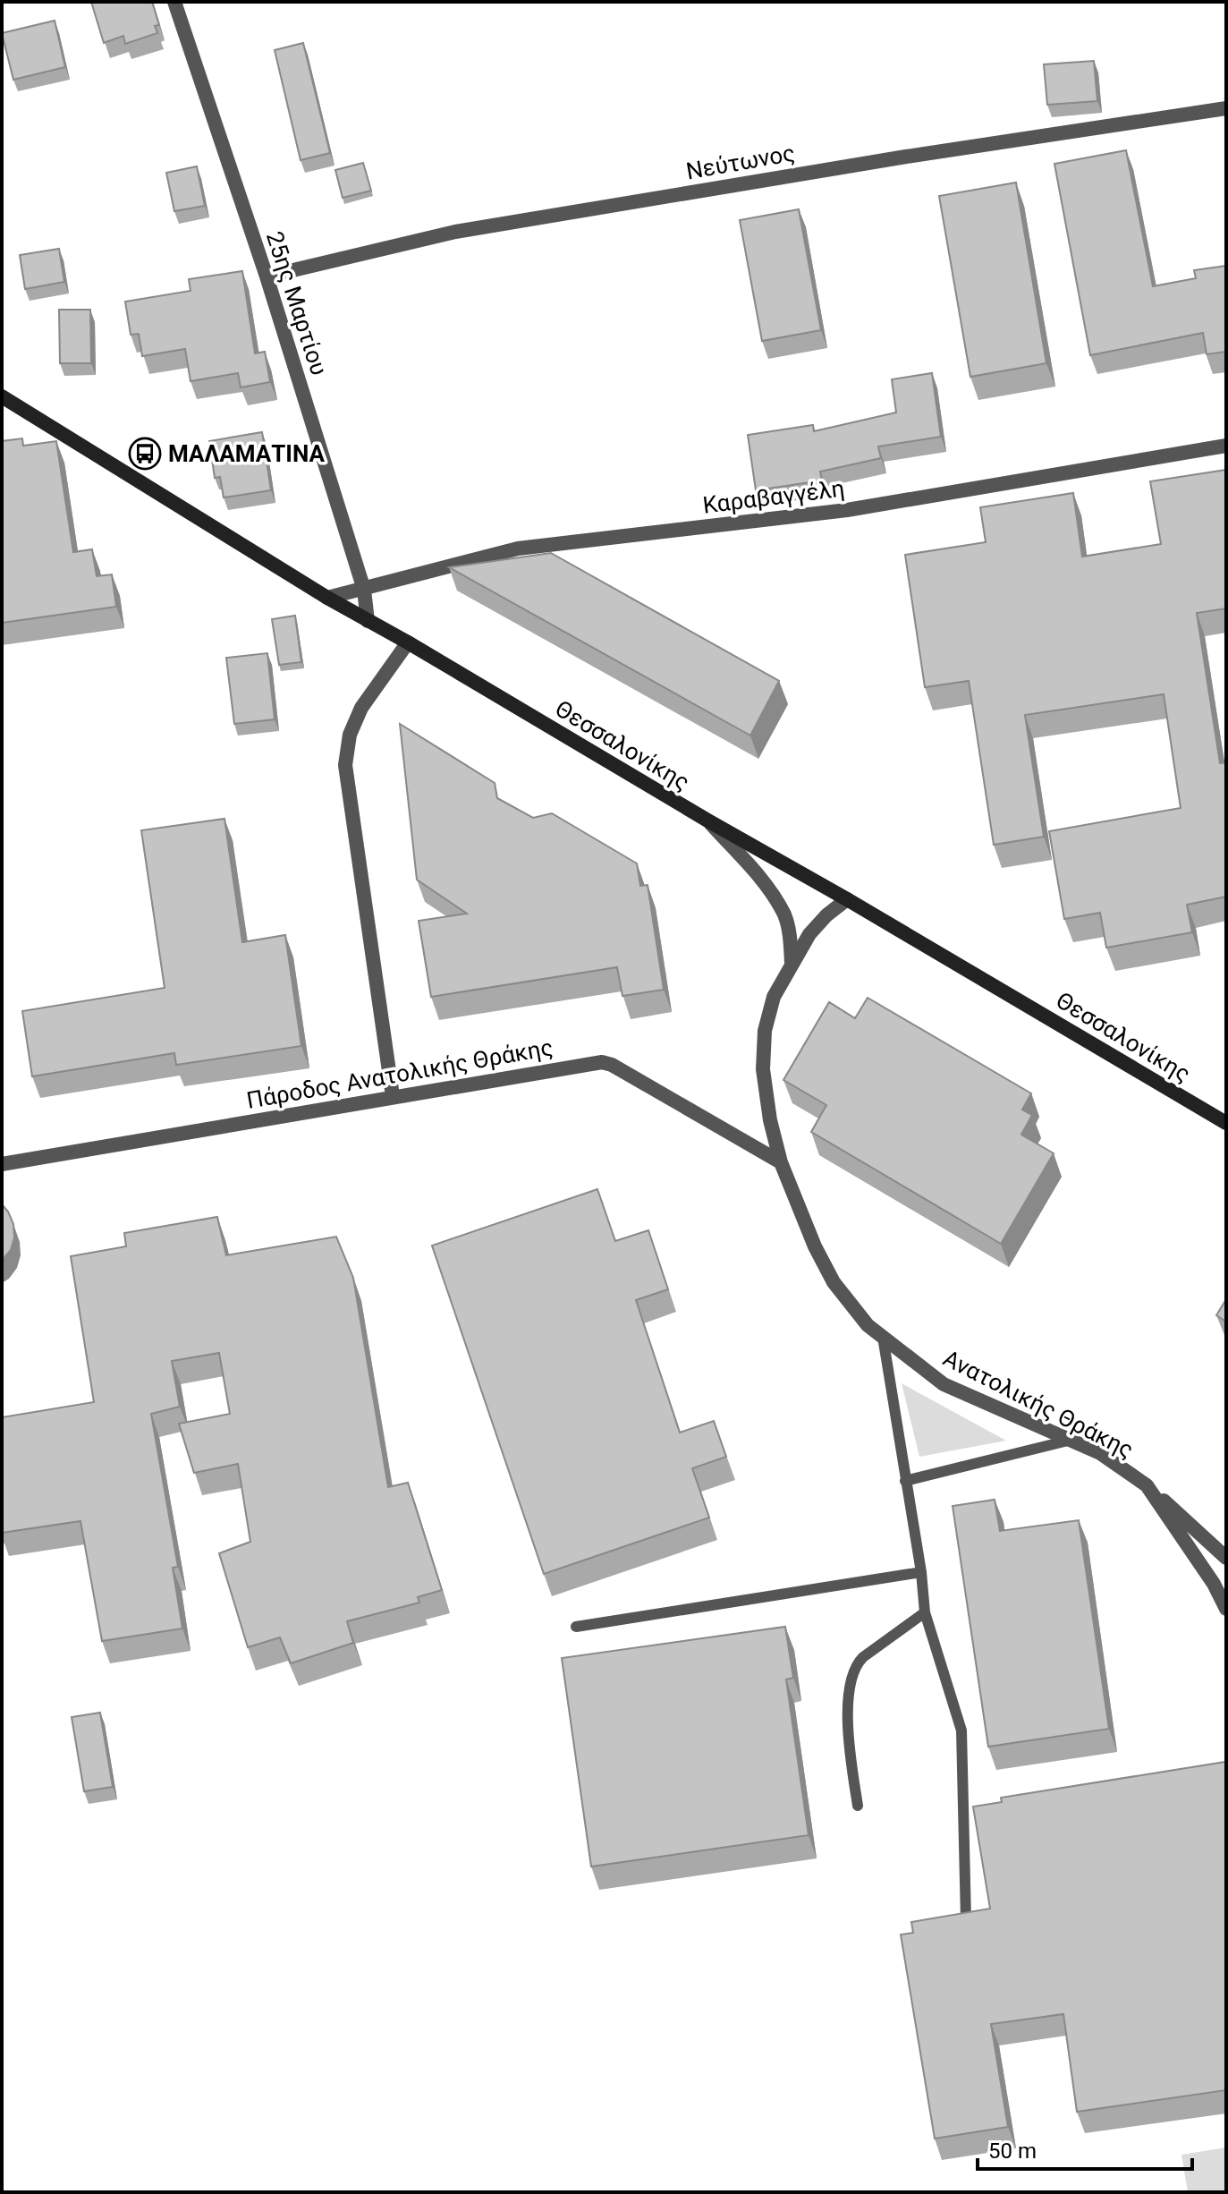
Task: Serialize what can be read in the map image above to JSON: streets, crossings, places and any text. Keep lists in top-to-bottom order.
{
  "streets": {
    "main road": ["Θεσσαλονίκης"],
    "street": [
      "Νεύτωνος",
      "25ης Μαρτίου",
      "Καραβαγγέλη",
      "Πάροδος Ανατολικής Θράκης",
      "Ανατολικής Θράκης"
    ]
  },
  "crossings": [
    ["Νεύτωνος", "25ης Μαρτίου"],
    ["25ης Μαρτίου", "Καραβαγγέλη"],
    ["25ης Μαρτίου", "Θεσσαλονίκης"],
    ["Καραβαγγέλη", "Θεσσαλονίκης"],
    ["Θεσσαλονίκης", "Ανατολικής Θράκης"],
    ["Πάροδος Ανατολικής Θράκης", "Ανατολικής Θράκης"]
  ],
  "places": {
    "bus stop": ["ΜΑΛΑΜΑΤΙΝΑ"]
  },
  "scale_bar": "50 m"
}
